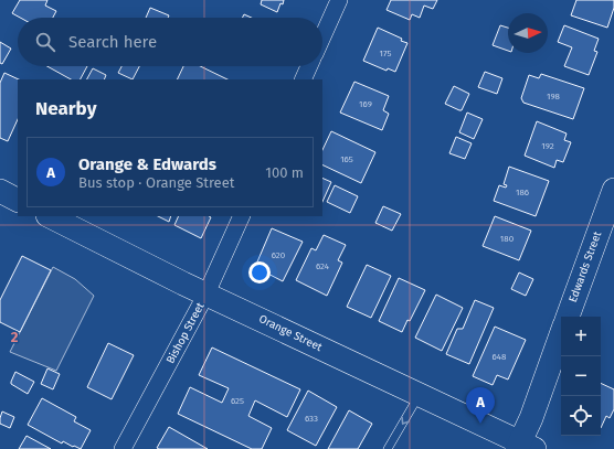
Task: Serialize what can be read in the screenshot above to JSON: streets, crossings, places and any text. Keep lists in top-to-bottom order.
{
  "streets": {
    "main road": ["Edwards Street", "Orange Street"],
    "street": ["Bishop Street"]
  },
  "crossings": [
    ["Bishop Street", "Orange Street"]
  ],
  "house_numbers": [
    "175",
    "198",
    "169",
    "192",
    "165",
    "186",
    "180",
    "620",
    "624",
    "648",
    "625",
    "633"
  ],
  "north": "right",
  "page": {
    "search": "Search here",
    "heading": "Nearby",
    "list": [
      {
        "mark": "A",
        "name": "Orange & Edwards",
        "note": "Bus stop · Orange Street",
        "value": "100 m"
      }
    ],
    "map_buttons": ["+", "−"],
    "pins": "A"
  },
  "grid": {
    "rows": ["2"]
  }
}
